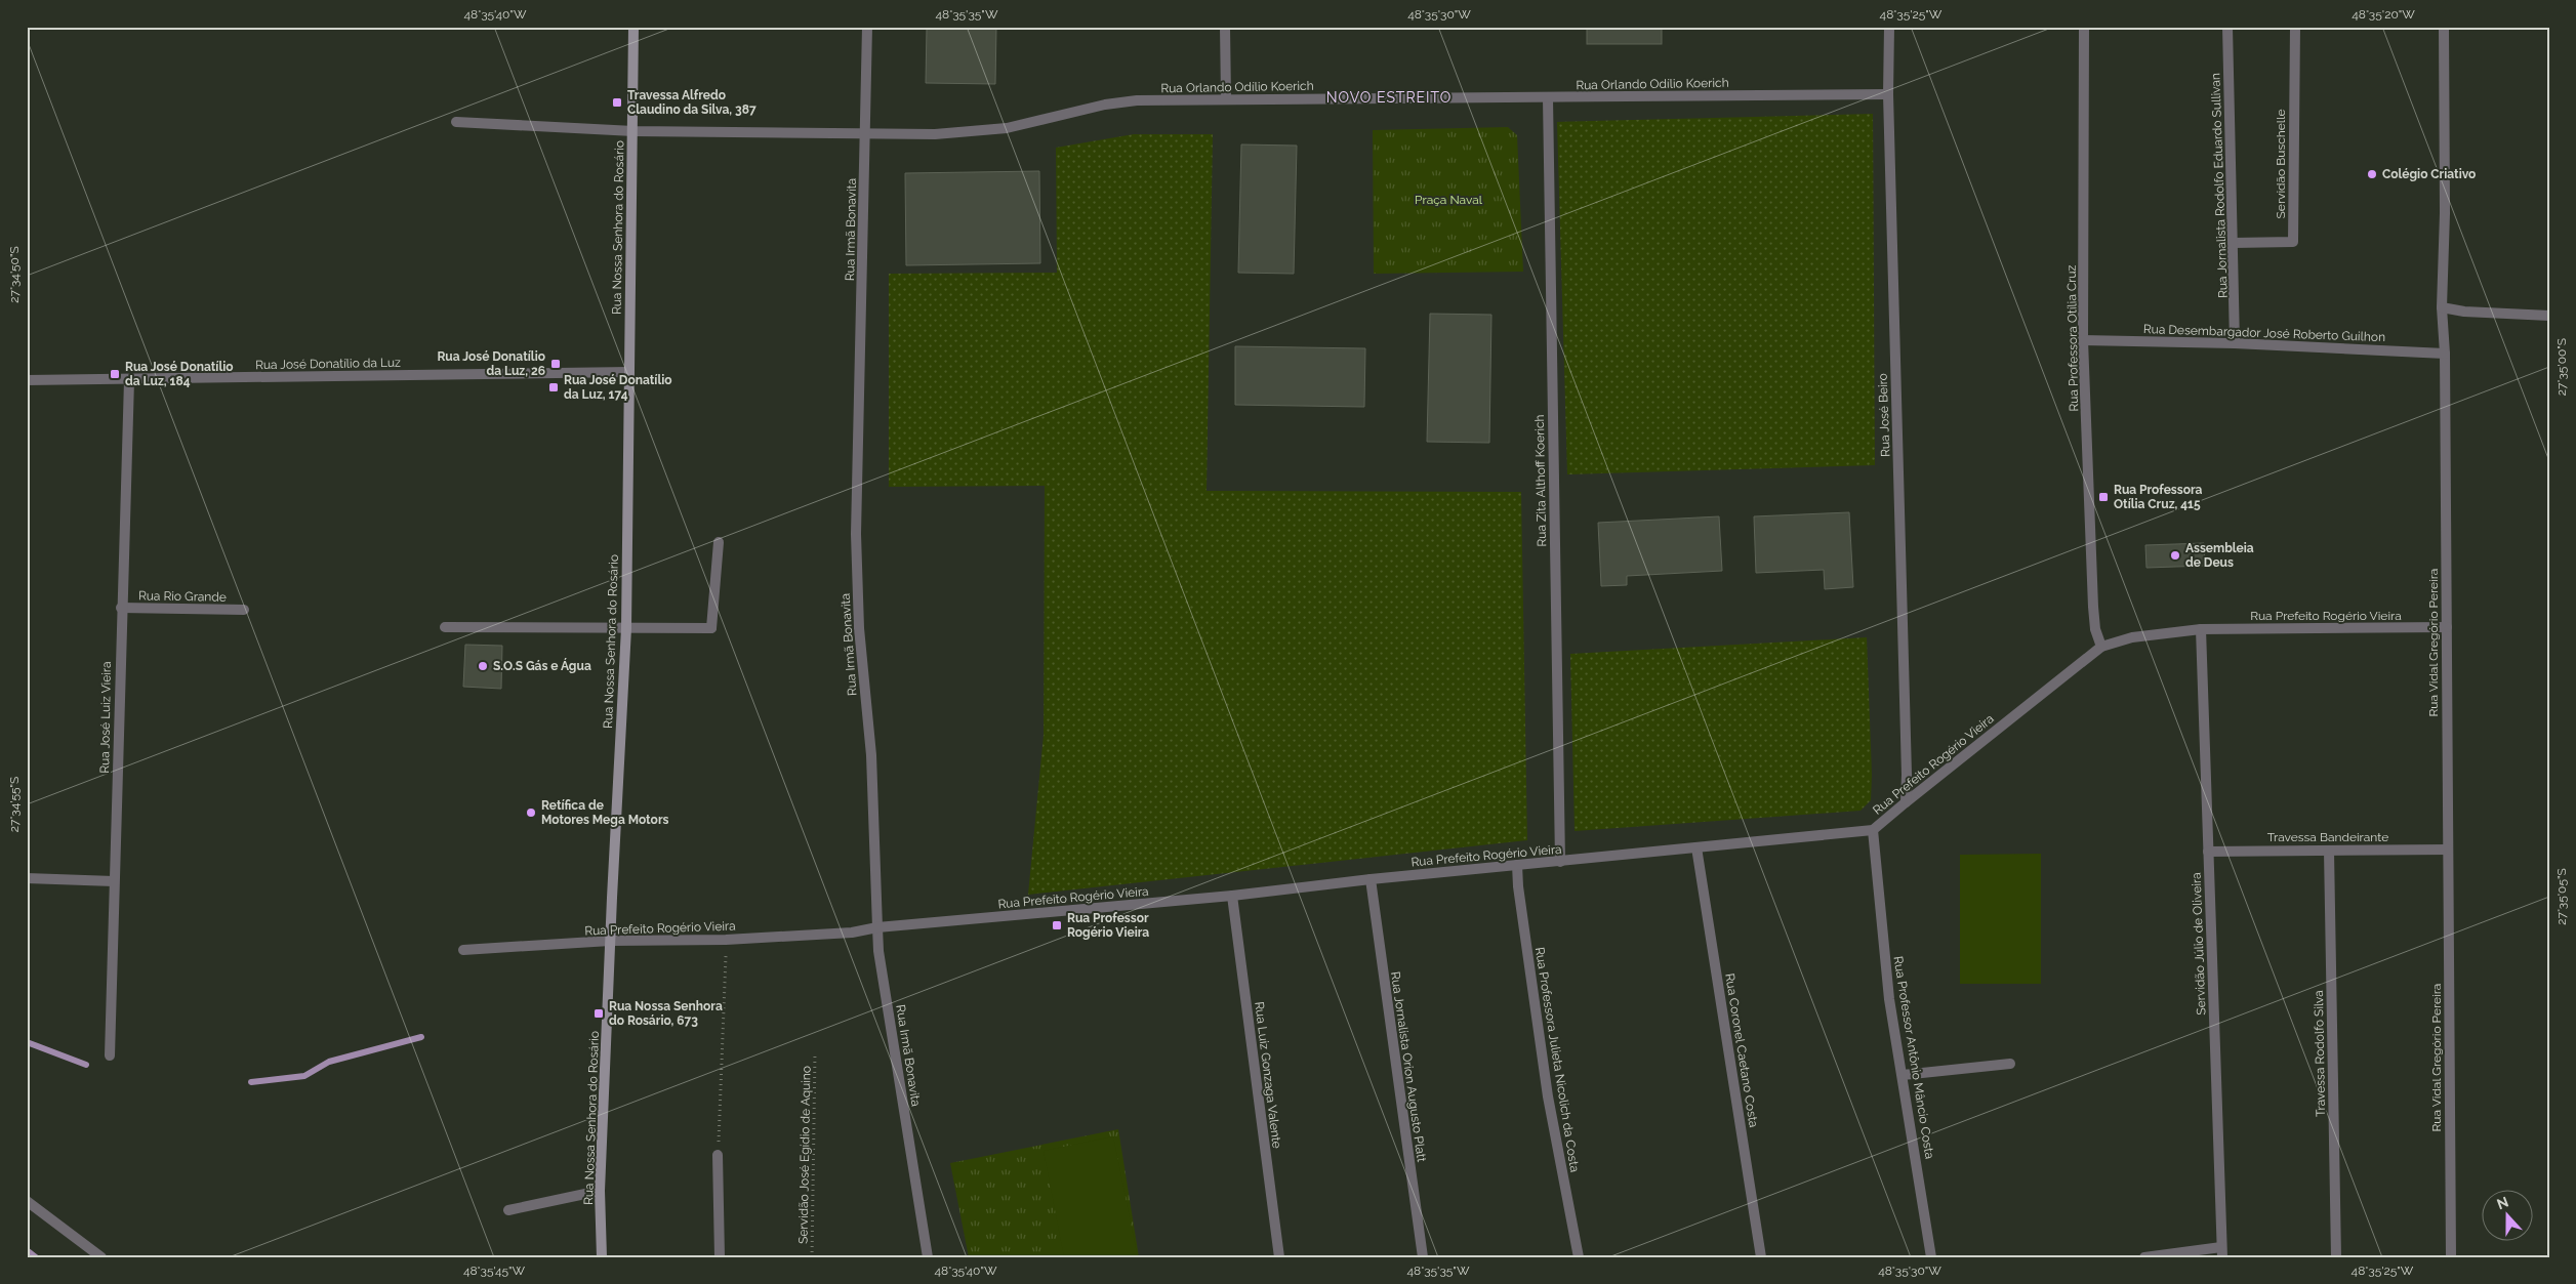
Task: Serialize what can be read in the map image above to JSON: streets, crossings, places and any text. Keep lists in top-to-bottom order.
{
  "streets": {
    "main road": ["Rua Nossa Senhora do Rosário"],
    "street": [
      "Rua Orlando Odílio Koerich",
      "Servidão Buschelle",
      "Rua Jornalista Rodolfo Eduardo Sullivan",
      "Rua Irmã Bonavita",
      "Rua Desembargador José Roberto Guilhon",
      "Rua Professora Otília Cruz",
      "Rua José Donatílio da Luz",
      "Rua José Beiro",
      "Rua Zita Althoff Koerich",
      "Rua Rio Grande",
      "Rua Prefeito Rogério Vieira",
      "Rua Vidal Gregório Pereira",
      "Rua José Luiz Vieira",
      "Travessa Bandeirante",
      "Servidão Júlio de Oliveira",
      "Rua Coronel Caetano Costa",
      "Travessa Rodolfo Silva",
      "Rua Professor Antônio Mâncio Costa",
      "Rua Professora Julieta Nicolich da Costa",
      "Rua Jornalista Orion Augusto Platt",
      "Rua Luiz Gonzaga Valente"
    ],
    "path": ["Servidão José Egídio de Aquino"]
  },
  "crossings": [
    ["Rua Orlando Odílio Koerich", "Rua Nossa Senhora do Rosário"],
    ["Rua Orlando Odílio Koerich", "Rua Irmã Bonavita"],
    ["Rua Orlando Odílio Koerich", "Rua José Beiro"],
    ["Rua Orlando Odílio Koerich", "Rua Zita Althoff Koerich"],
    ["Servidão Buschelle", "Rua Jornalista Rodolfo Eduardo Sullivan"],
    ["Rua Jornalista Rodolfo Eduardo Sullivan", "Rua Desembargador José Roberto Guilhon"],
    ["Rua Nossa Senhora do Rosário", "Rua José Donatílio da Luz"],
    ["Rua Nossa Senhora do Rosário", "Rua Prefeito Rogério Vieira"],
    ["Rua Irmã Bonavita", "Rua Prefeito Rogério Vieira"],
    ["Rua Desembargador José Roberto Guilhon", "Rua Professora Otília Cruz"],
    ["Rua Desembargador José Roberto Guilhon", "Rua Vidal Gregório Pereira"],
    ["Rua Professora Otília Cruz", "Rua Prefeito Rogério Vieira"],
    ["Rua José Donatílio da Luz", "Rua José Luiz Vieira"],
    ["Rua José Beiro", "Rua Prefeito Rogério Vieira"],
    ["Rua Zita Althoff Koerich", "Rua Prefeito Rogério Vieira"],
    ["Rua Rio Grande", "Rua José Luiz Vieira"],
    ["Rua Prefeito Rogério Vieira", "Rua Vidal Gregório Pereira"],
    ["Rua Prefeito Rogério Vieira", "Servidão Júlio de Oliveira"],
    ["Rua Prefeito Rogério Vieira", "Rua Coronel Caetano Costa"],
    ["Rua Prefeito Rogério Vieira", "Rua Professor Antônio Mâncio Costa"],
    ["Rua Prefeito Rogério Vieira", "Rua Professora Julieta Nicolich da Costa"],
    ["Rua Prefeito Rogério Vieira", "Rua Jornalista Orion Augusto Platt"],
    ["Rua Prefeito Rogério Vieira", "Rua Luiz Gonzaga Valente"],
    ["Rua Vidal Gregório Pereira", "Travessa Bandeirante"],
    ["Travessa Bandeirante", "Servidão Júlio de Oliveira"],
    ["Travessa Bandeirante", "Travessa Rodolfo Silva"]
  ],
  "districts": ["NOVO ESTREITO"],
  "parks": ["Praça Naval"],
  "places": {
    "transit": [
      "Travessa Alfredo Claudino da Silva, 387",
      "Rua José Donatílio da Luz, 26",
      "Rua José Donatílio da Luz, 184",
      "Rua José Donatílio da Luz, 174",
      "Rua Professora Otília Cruz, 415",
      "Rua Professor Rogério Vieira",
      "Rua Nossa Senhora do Rosário, 673"
    ],
    "other": [
      "Colégio Criativo",
      "Assembleia de Deus",
      "S.O.S Gás e Água",
      "Retífica de Motores Mega Motors"
    ]
  },
  "north": "top",
  "coordinates": [
    "48°35'40\"W",
    "48°35'35\"W",
    "48°35'30\"W",
    "48°35'25\"W",
    "48°35'20\"W",
    "27°34'50\"S",
    "27°35'00\"S",
    "27°34'55\"S",
    "27°35'05\"S",
    "48°35'45\"W"
  ]
}
